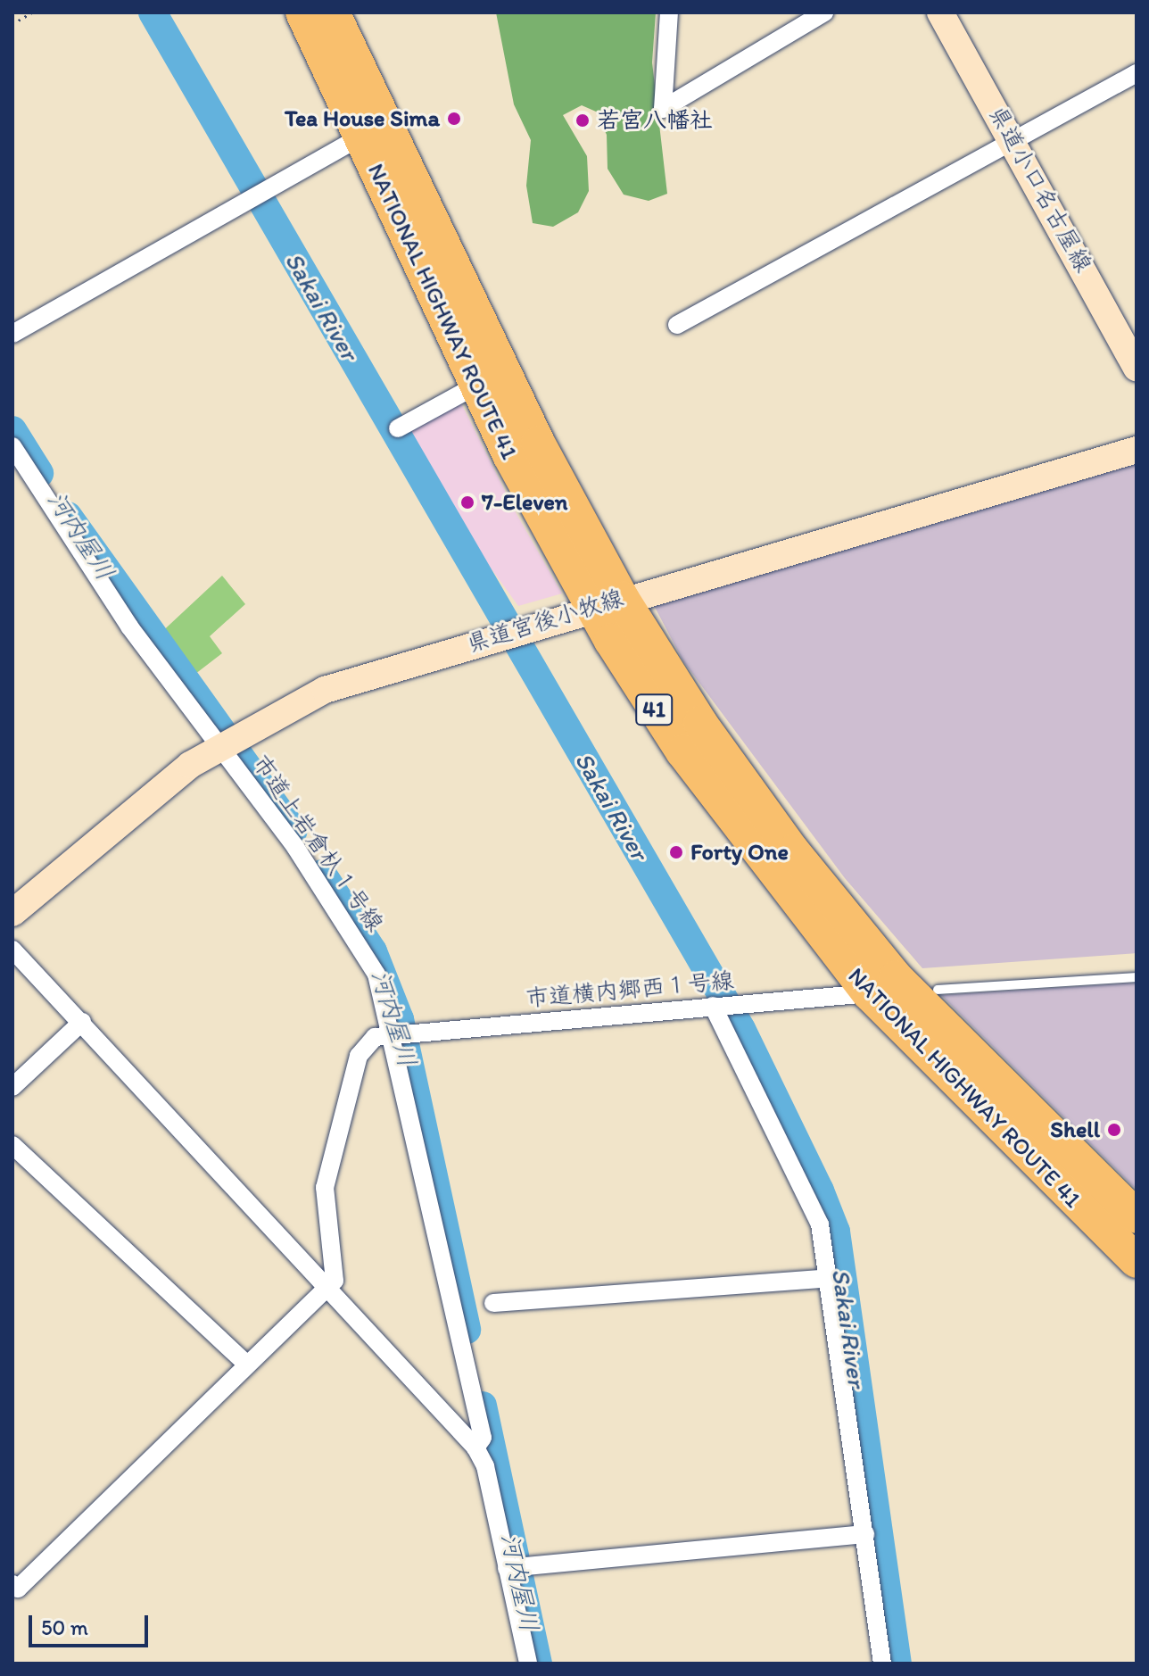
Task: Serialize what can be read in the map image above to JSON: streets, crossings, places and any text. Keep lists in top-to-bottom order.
{
  "streets": {
    "highway": ["NATIONAL HIGHWAY ROUTE 41", "41"],
    "main road": ["県道小口名古屋線", "県道宮後小牧線"],
    "street": ["市道上岩倉杁１号線", "市道横内郷西１号線"]
  },
  "crossings": [
    ["NATIONAL HIGHWAY ROUTE 41", "県道宮後小牧線"],
    ["NATIONAL HIGHWAY ROUTE 41", "市道横内郷西１号線"],
    ["県道宮後小牧線", "市道上岩倉杁１号線"],
    ["市道上岩倉杁１号線", "市道横内郷西１号線"]
  ],
  "water": ["Sakai River", "河内屋川"],
  "places": [
    "Tea House Sima",
    "若宮八幡社",
    "7-Eleven",
    "Forty One",
    "Shell"
  ],
  "scale_bar": "50 m"
}
